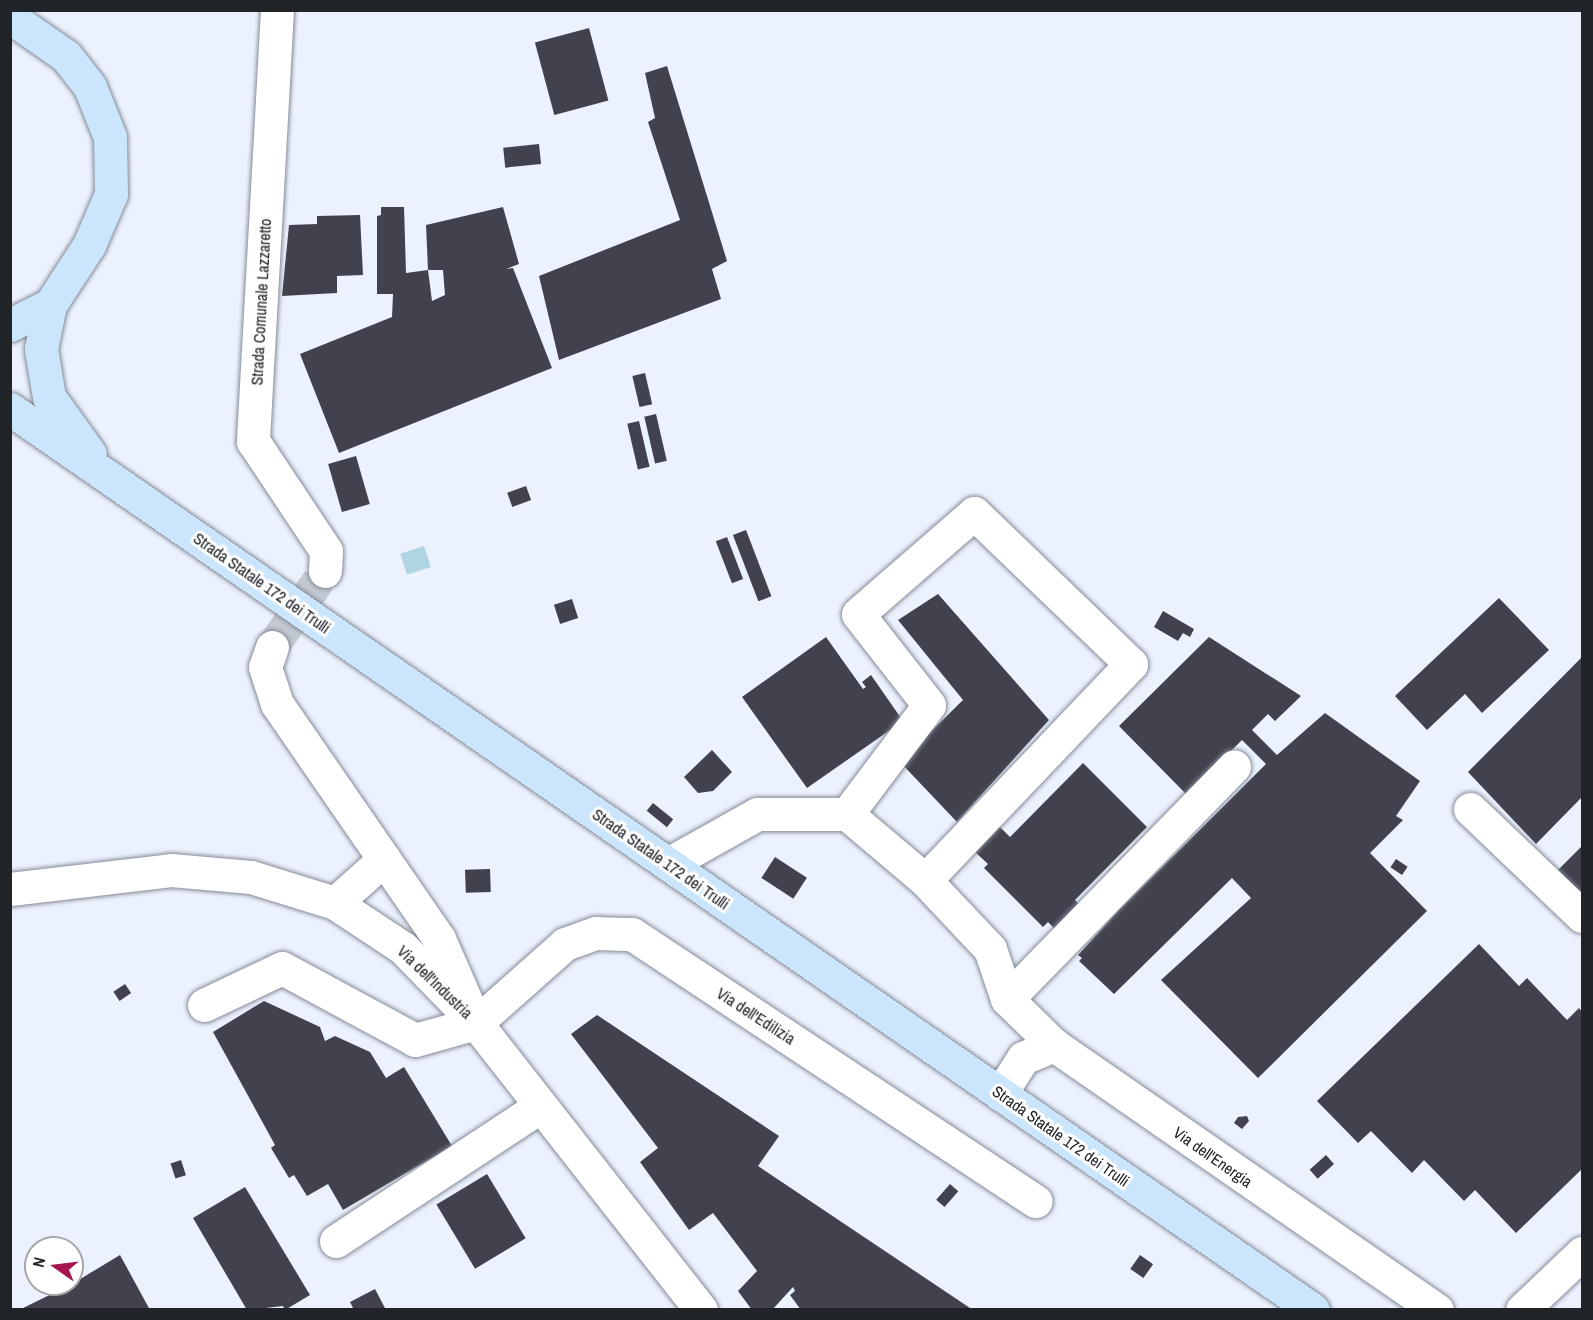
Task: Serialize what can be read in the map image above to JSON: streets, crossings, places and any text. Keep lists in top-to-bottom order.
{
  "streets": {
    "main road": ["Strada Statale 172 dei Trulli"],
    "street": [
      "Strada Comunale Lazzaretto",
      "Via dell'Industria",
      "Via dell'Edilizia",
      "Via dell'Energia"
    ]
  },
  "crossings": [
    ["Via dell'Industria", "Via dell'Edilizia"]
  ],
  "north": "left"
}
